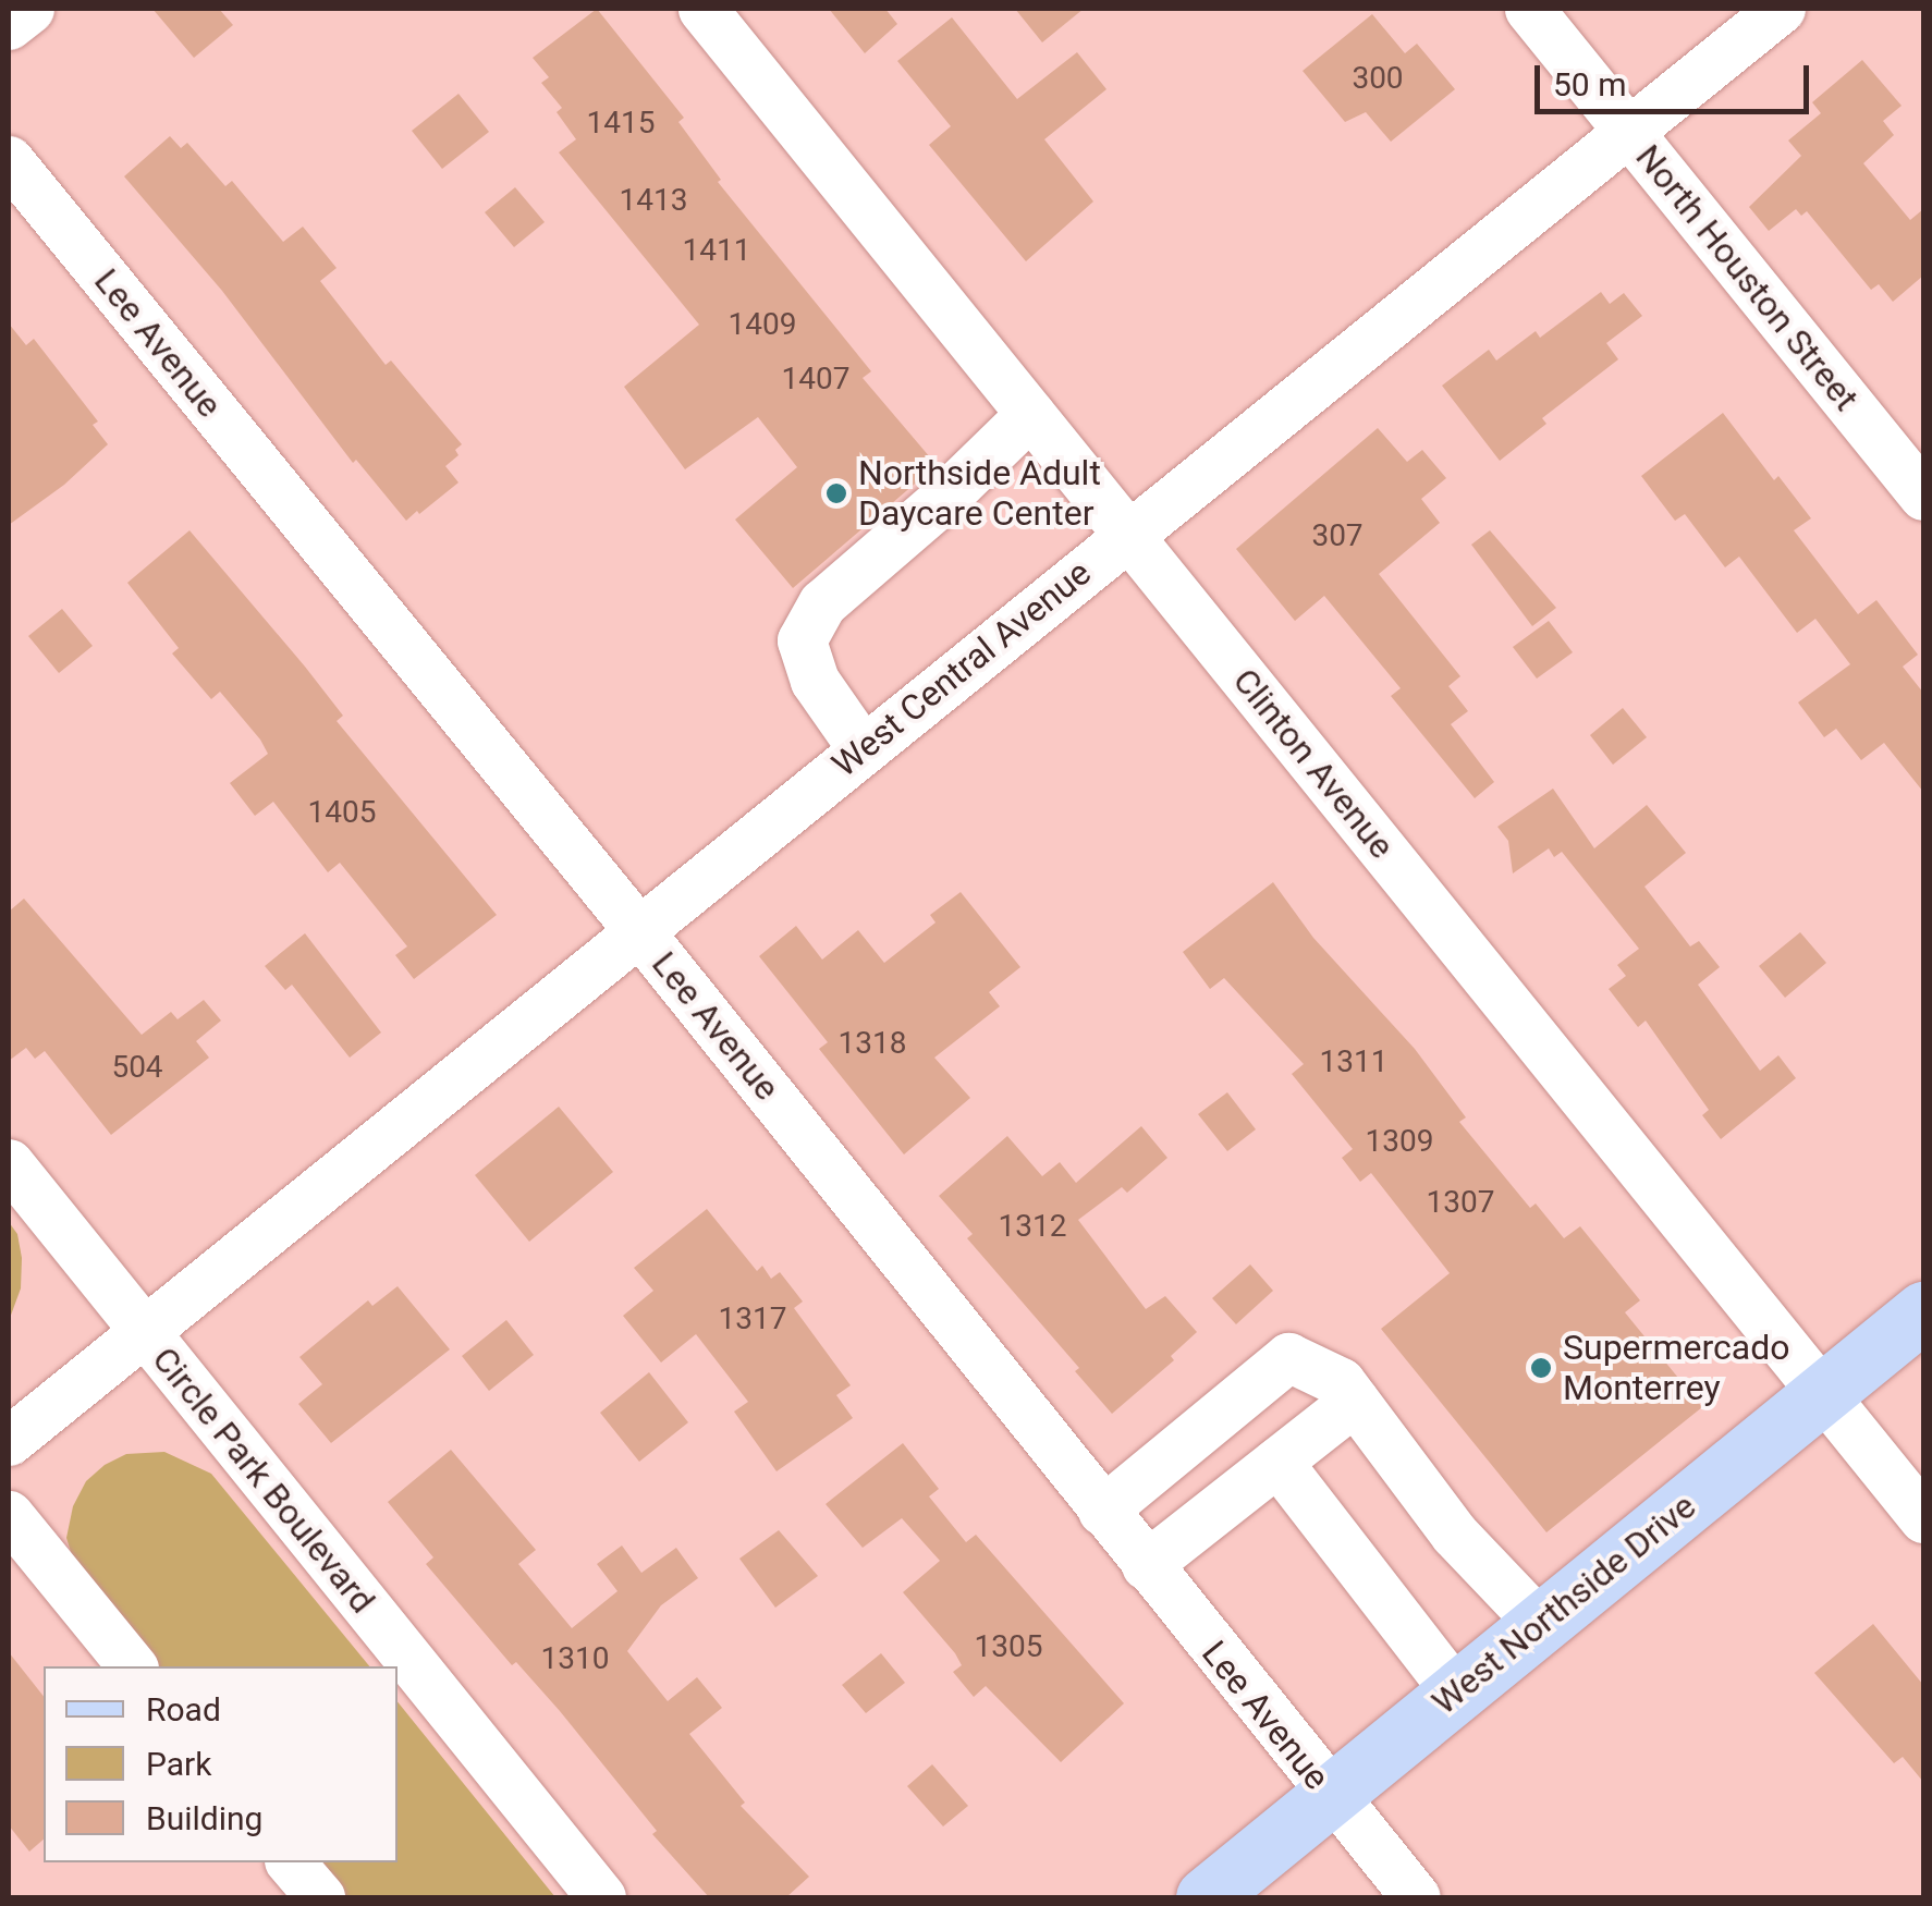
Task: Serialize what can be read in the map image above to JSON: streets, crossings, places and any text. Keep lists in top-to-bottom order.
{
  "streets": {
    "main road": ["West Northside Drive"],
    "street": [
      "North Houston Street",
      "Lee Avenue",
      "West Central Avenue",
      "Clinton Avenue",
      "Circle Park Boulevard"
    ]
  },
  "crossings": [
    ["North Houston Street", "West Central Avenue"],
    ["Lee Avenue", "West Central Avenue"],
    ["Lee Avenue", "West Northside Drive"],
    ["West Central Avenue", "Clinton Avenue"],
    ["West Central Avenue", "Circle Park Boulevard"],
    ["Clinton Avenue", "West Northside Drive"]
  ],
  "places": ["Northside Adult Daycare Center", "Supermercado Monterrey"],
  "house_numbers": [
    "300",
    "1415",
    "1413",
    "1411",
    "1409",
    "1407",
    "307",
    "1405",
    "1318",
    "1311",
    "504",
    "1309",
    "1307",
    "1312",
    "1317",
    "1305",
    "1310"
  ],
  "legend": ["Road", "Park", "Building"],
  "scale_bar": "50 m"
}
